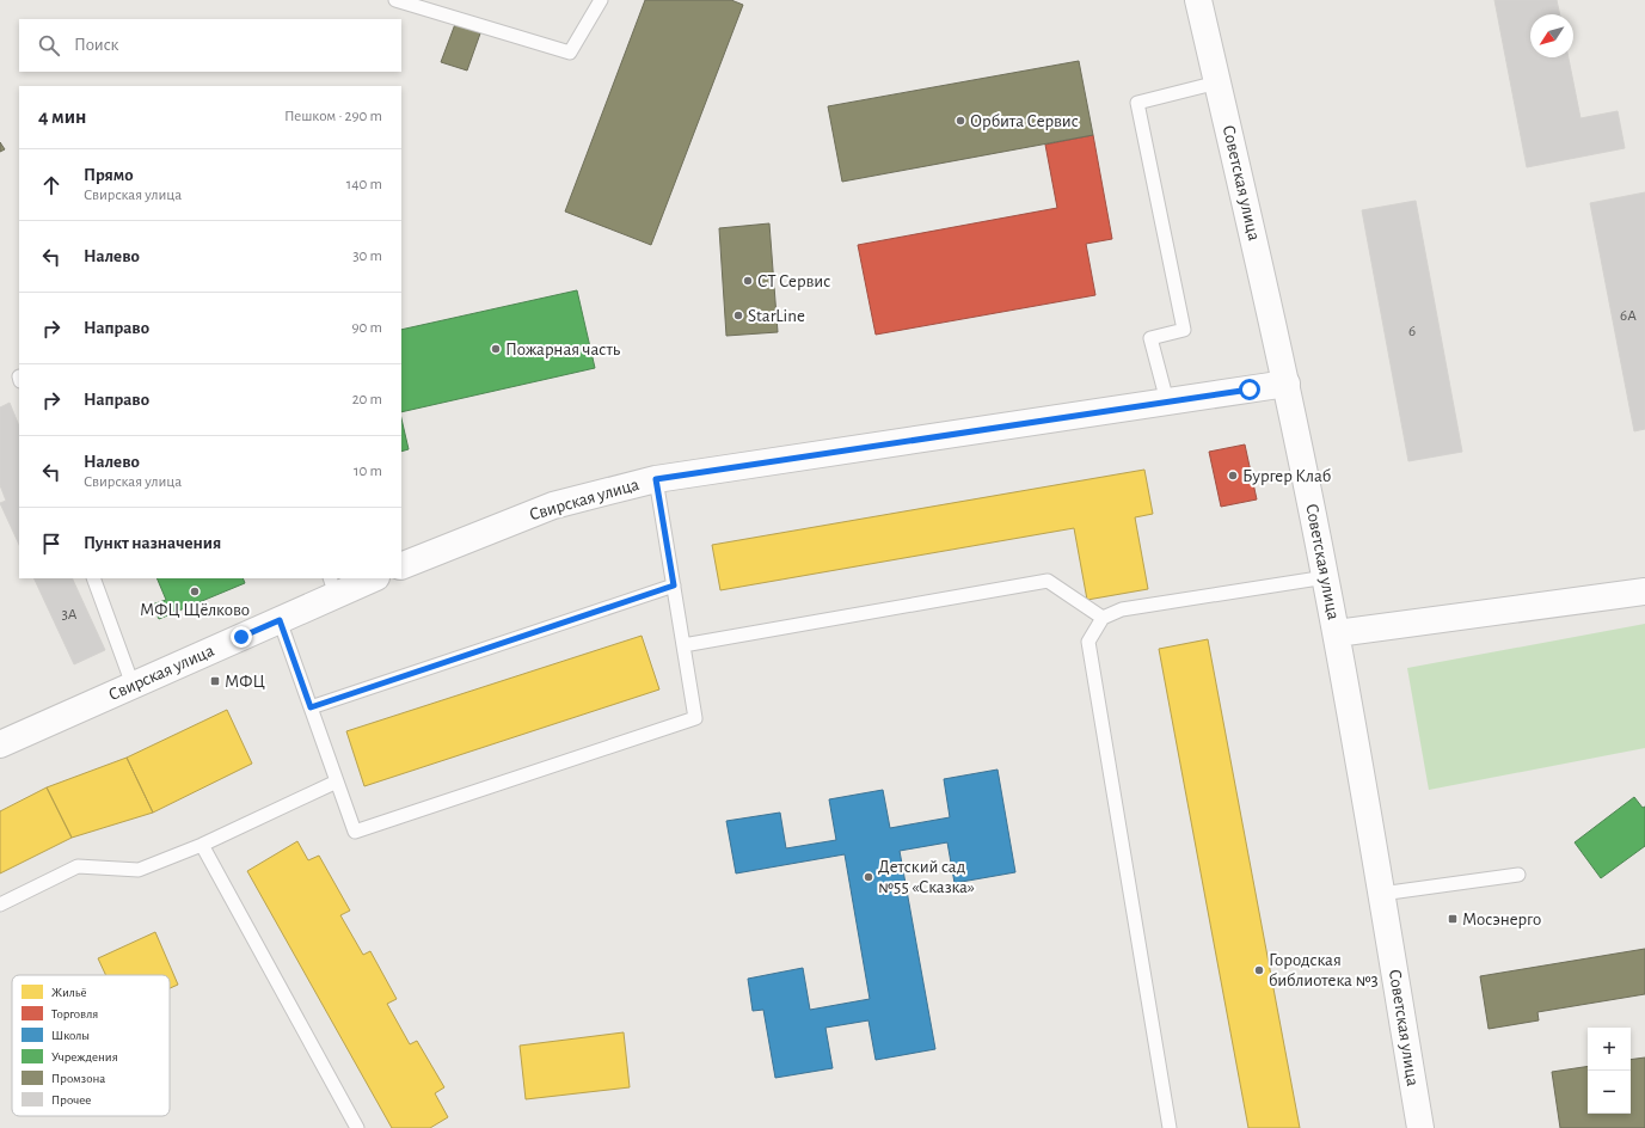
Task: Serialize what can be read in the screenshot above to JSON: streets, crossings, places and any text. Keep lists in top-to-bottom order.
{
  "streets": {
    "main road": ["Советская улица", "Свирская улица"]
  },
  "crossings": [
    ["Советская улица", "Свирская улица"]
  ],
  "places": {
    "other": [
      "Орбита Сервис",
      "СТ Сервис",
      "StarLine",
      "Пожарная часть",
      "Бургер Клаб",
      "МФЦ Щёлково",
      "Детский сад №55 «Сказка»",
      "Городская библиотека №3"
    ],
    "transit": ["МФЦ", "Мосэнерго"]
  },
  "house_numbers": ["6А", "6", "3А"],
  "legend": [
    "Жильё",
    "Торговля",
    "Школы",
    "Учреждения",
    "Промзона",
    "Прочее"
  ],
  "north": "bottom left",
  "page": {
    "search": "Поиск",
    "heading": ["4 мин", "Пешком · 290 m"],
    "list": [
      ["Прямо", "Свирская улица", "140 m"],
      ["Налево", "30 m"],
      ["Направо", "90 m"],
      ["Направо", "20 m"],
      ["Налево", "Свирская улица", "10 m"],
      "Пункт назначения"
    ],
    "map_buttons": ["+", "−"]
  }
}
